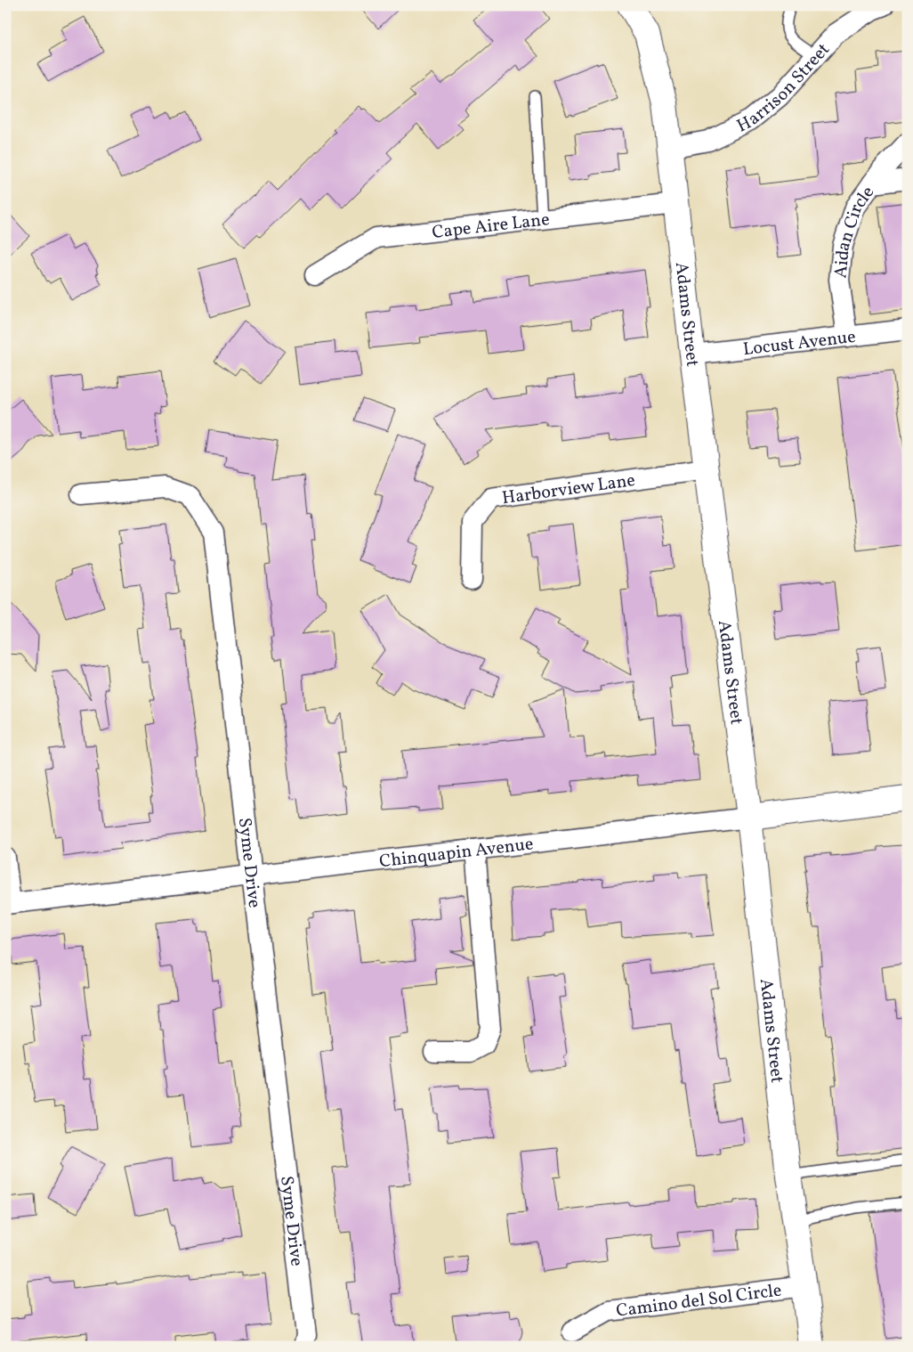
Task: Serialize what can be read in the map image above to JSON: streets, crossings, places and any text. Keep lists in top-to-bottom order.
{
  "streets": {
    "street": [
      "Harrison Street",
      "Cape Aire Lane",
      "Aidan Circle",
      "Adams Street",
      "Locust Avenue",
      "Harborview Lane",
      "Chinquapin Avenue",
      "Syme Drive",
      "Camino del Sol Circle"
    ]
  },
  "crossings": [
    ["Harrison Street", "Adams Street"],
    ["Cape Aire Lane", "Adams Street"],
    ["Aidan Circle", "Locust Avenue"],
    ["Adams Street", "Locust Avenue"],
    ["Adams Street", "Harborview Lane"],
    ["Adams Street", "Chinquapin Avenue"],
    ["Adams Street", "Camino del Sol Circle"],
    ["Chinquapin Avenue", "Syme Drive"]
  ]
}
